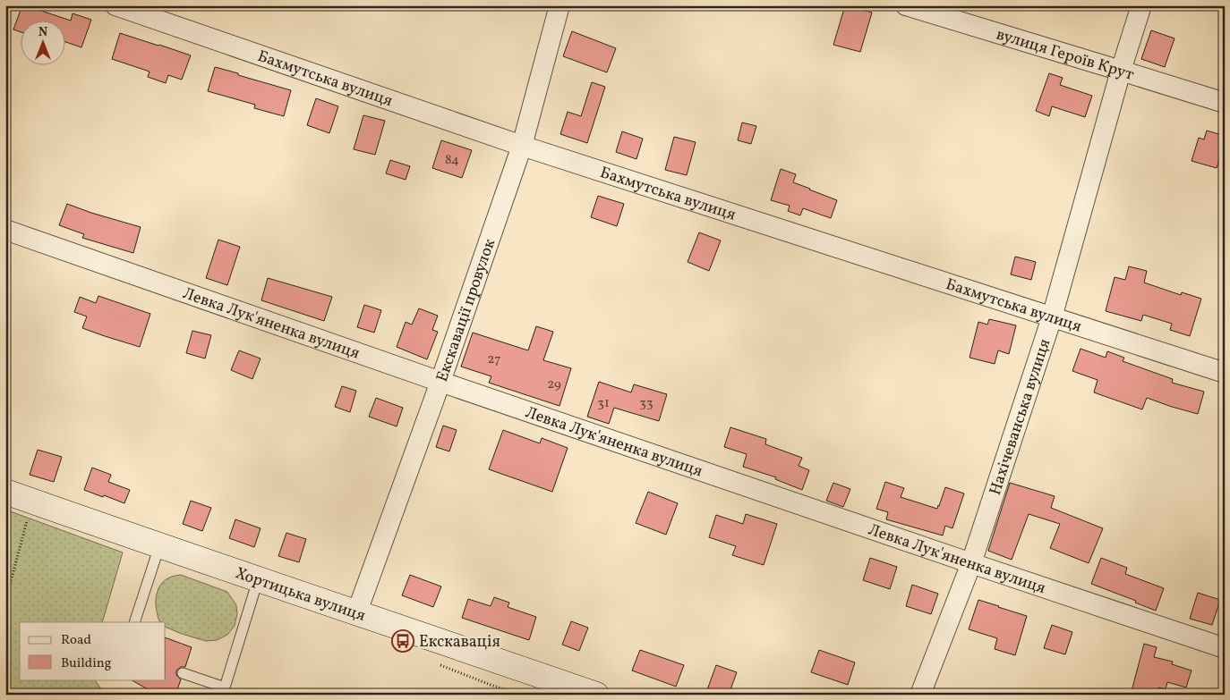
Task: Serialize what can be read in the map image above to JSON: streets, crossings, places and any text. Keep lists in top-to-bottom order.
{
  "streets": {
    "street": [
      "вулиця Героїв Крут",
      "Бахмутська вулиця",
      "Екскавації провулок",
      "Левка Лук'яненка вулиця",
      "Нахічеванська вулиця",
      "Хортицька вулиця"
    ]
  },
  "crossings": [
    ["вулиця Героїв Крут", "Нахічеванська вулиця"],
    ["Бахмутська вулиця", "Екскавації провулок"],
    ["Бахмутська вулиця", "Нахічеванська вулиця"],
    ["Екскавації провулок", "Левка Лук'яненка вулиця"],
    ["Екскавації провулок", "Хортицька вулиця"],
    ["Левка Лук'яненка вулиця", "Нахічеванська вулиця"]
  ],
  "places": {
    "bus stop": ["Екскавація"]
  },
  "house_numbers": [
    "84",
    "27",
    "29",
    "31",
    "33"
  ],
  "legend": ["Road", "Building"],
  "north": "top"
}
